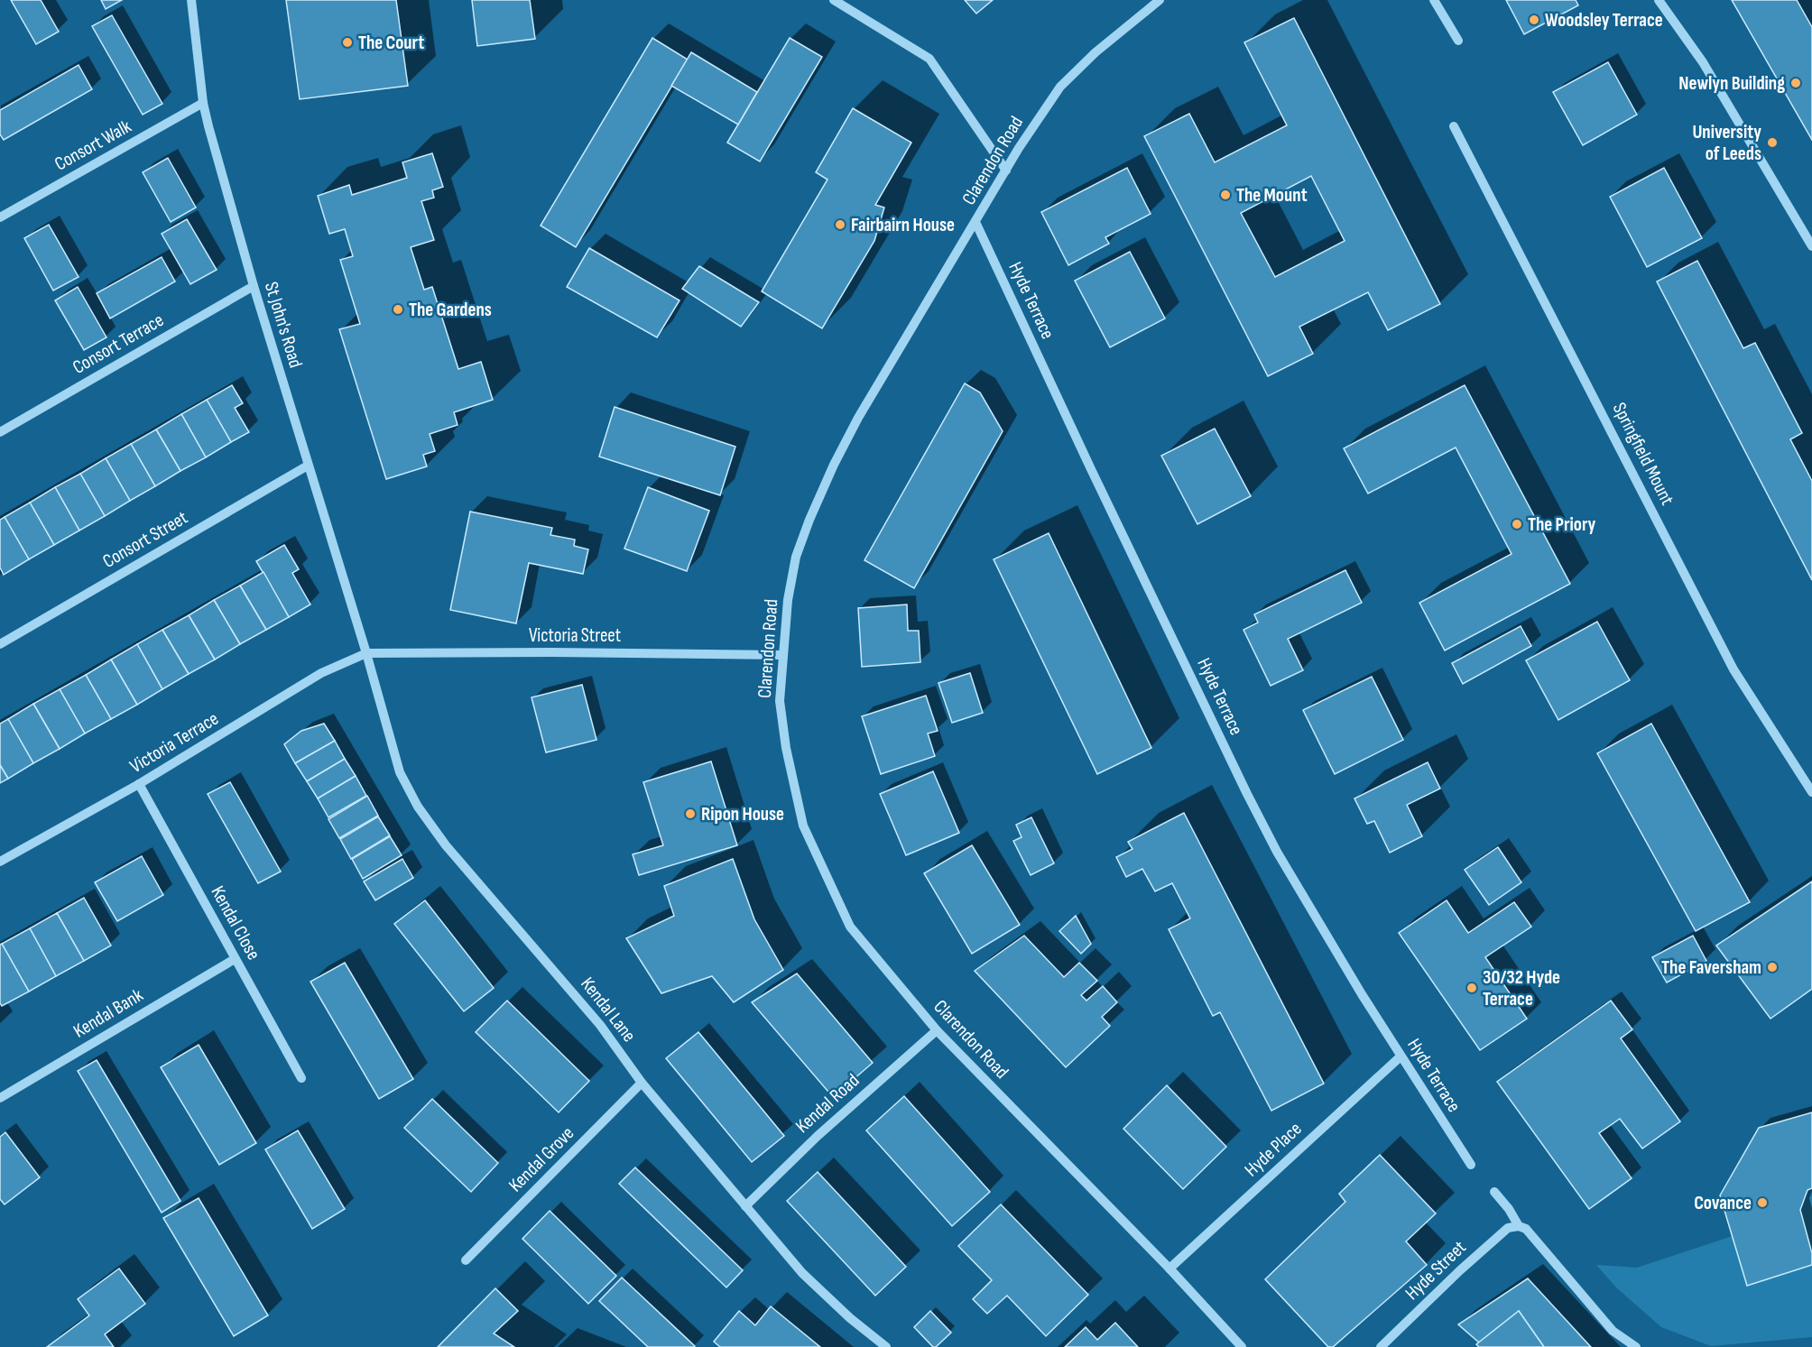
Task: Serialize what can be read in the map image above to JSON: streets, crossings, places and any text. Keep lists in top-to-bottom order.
{
  "streets": {
    "street": [
      "Consort Walk",
      "Clarendon Road",
      "Hyde Terrace",
      "St John's Road",
      "Consort Terrace",
      "Springfield Mount",
      "Consort Street",
      "Victoria Street",
      "Victoria Terrace",
      "Kendal Close",
      "Kendal Lane",
      "Kendal Bank",
      "Kendal Road",
      "Hyde Place",
      "Kendal Grove",
      "Hyde Street"
    ]
  },
  "crossings": [
    ["Consort Walk", "St John's Road"],
    ["Clarendon Road", "Hyde Terrace"],
    ["Clarendon Road", "Victoria Street"],
    ["Clarendon Road", "Kendal Road"],
    ["Clarendon Road", "Hyde Place"],
    ["Hyde Terrace", "Hyde Place"],
    ["St John's Road", "Consort Terrace"],
    ["St John's Road", "Consort Street"],
    ["St John's Road", "Victoria Street"],
    ["St John's Road", "Victoria Terrace"],
    ["St John's Road", "Kendal Lane"],
    ["Victoria Street", "Victoria Terrace"],
    ["Victoria Street", "Kendal Lane"],
    ["Victoria Terrace", "Kendal Close"],
    ["Victoria Terrace", "Kendal Lane"],
    ["Kendal Close", "Kendal Bank"],
    ["Kendal Lane", "Kendal Road"],
    ["Kendal Lane", "Kendal Grove"]
  ],
  "places": [
    "Woodsley Terrace",
    "The Court",
    "Newlyn Building",
    "University of Leeds",
    "The Mount",
    "Fairbairn House",
    "The Gardens",
    "The Priory",
    "Ripon House",
    "The Faversham",
    "30/32 Hyde Terrace",
    "Covance"
  ]
}
